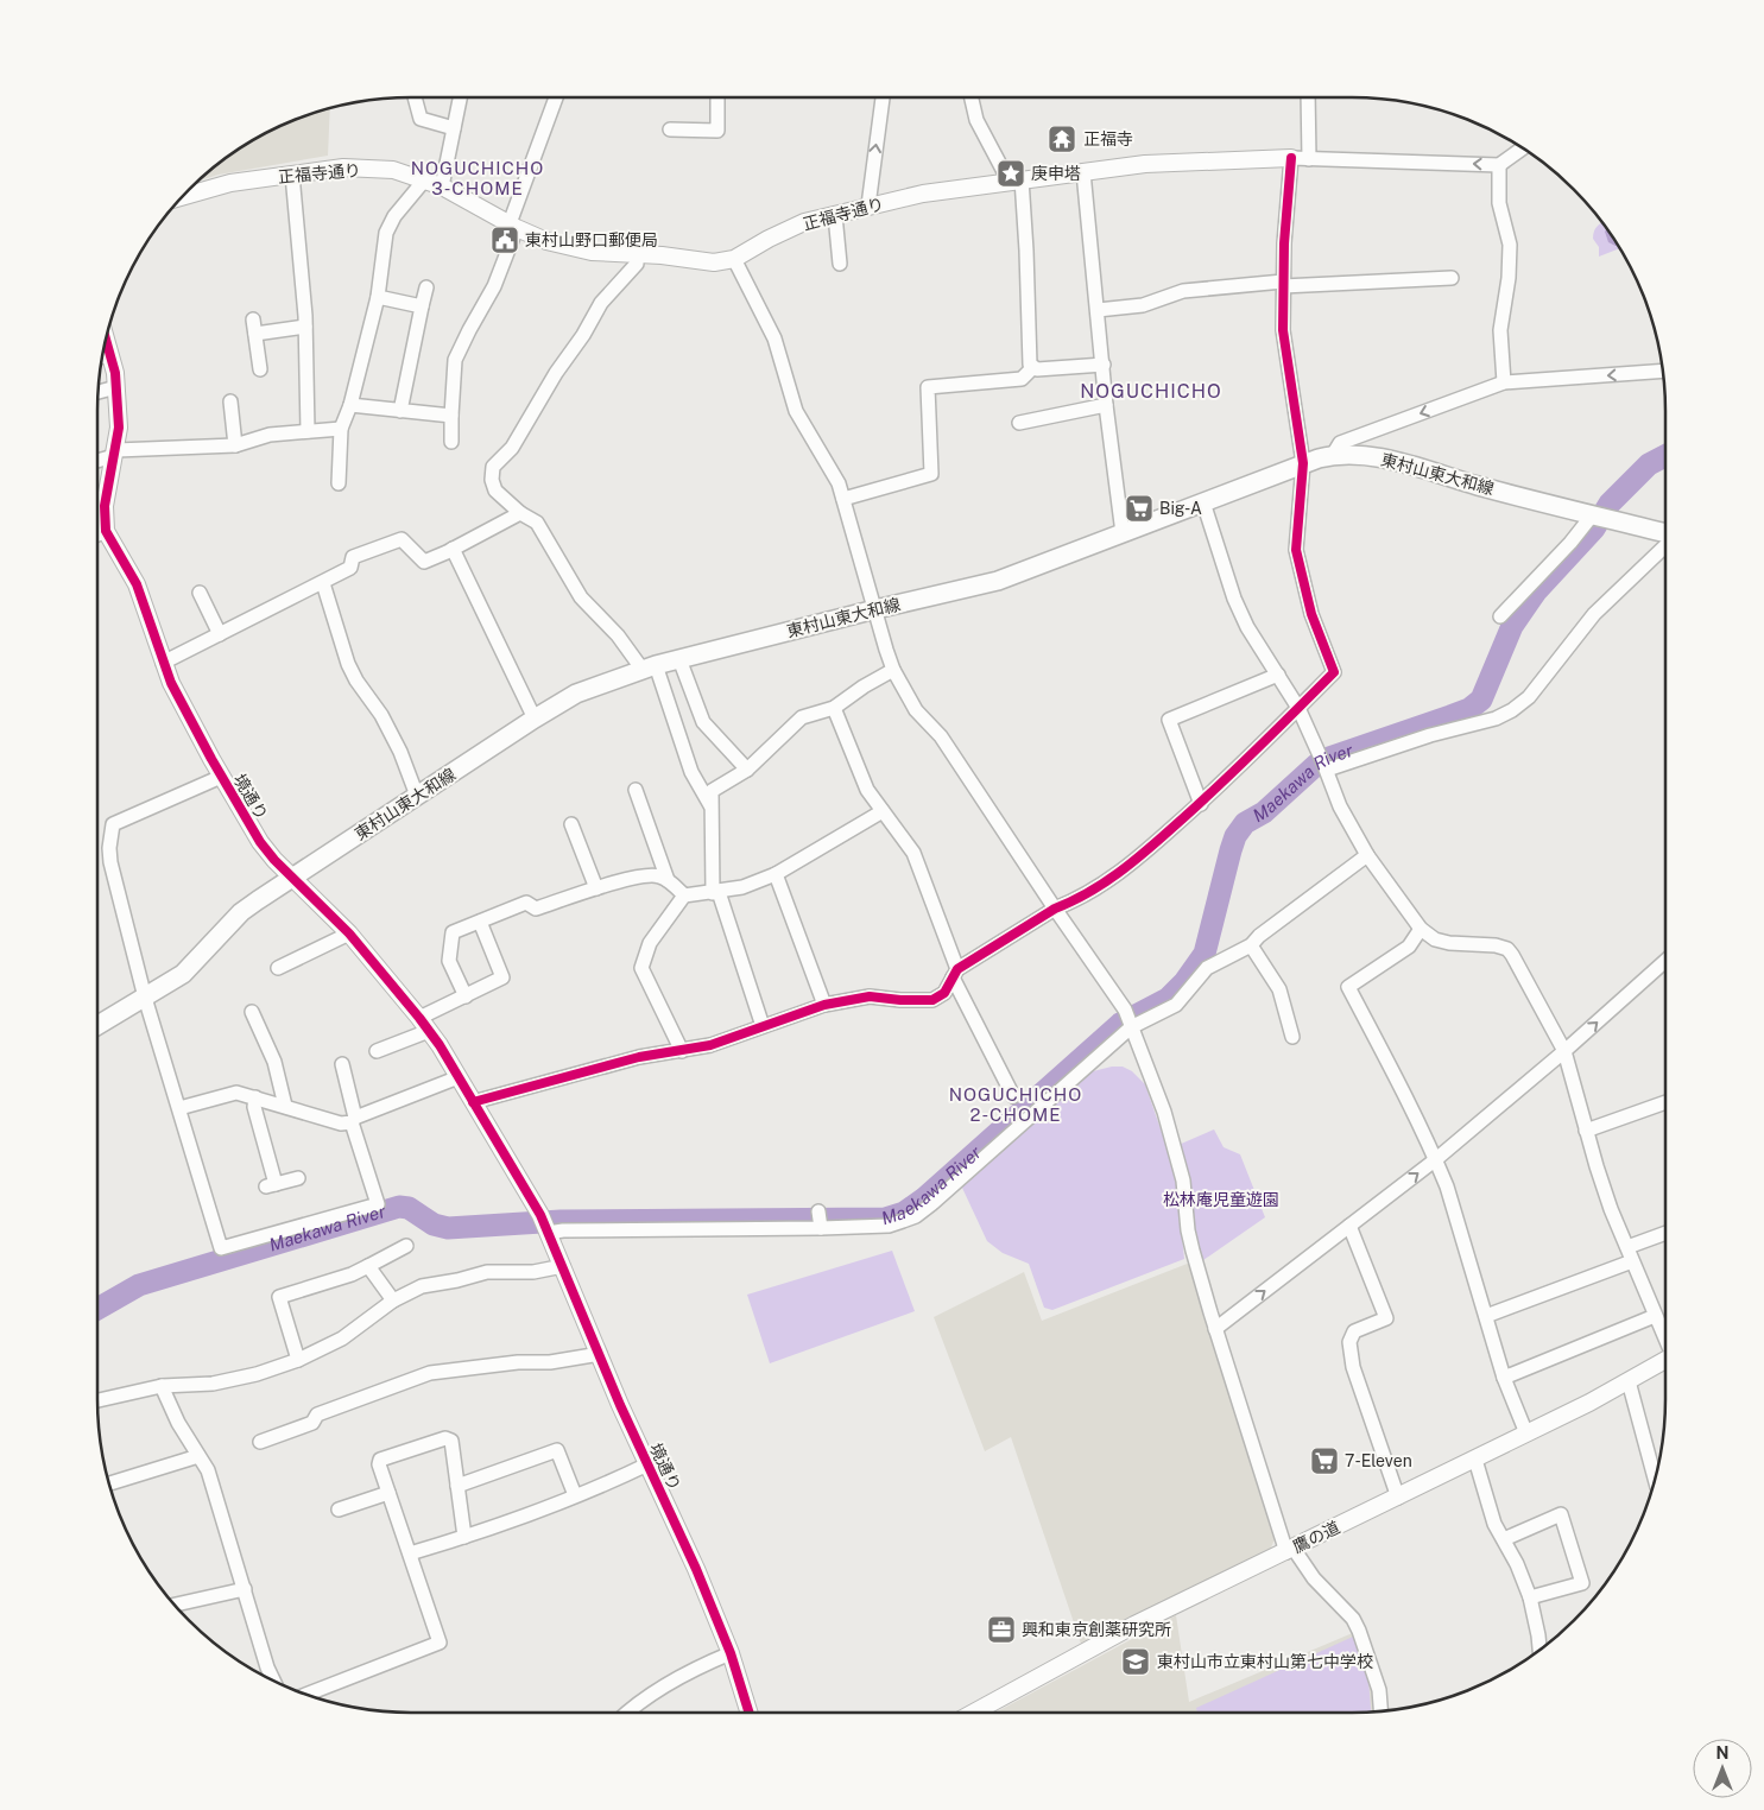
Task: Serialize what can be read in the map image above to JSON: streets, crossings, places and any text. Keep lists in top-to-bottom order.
{
  "streets": {
    "main road": ["東村山東大和線"],
    "street": ["正福寺通り", "境通り", "鷹の道"]
  },
  "crossings": [
    ["東村山東大和線", "境通り"]
  ],
  "districts": ["NOGUCHICHO 3-CHOME", "NOGUCHICHO", "NOGUCHICHO 2-CHOME"],
  "water": ["Maekawa River"],
  "parks": ["松林庵児童遊園"],
  "places": {
    "temple": ["正福寺"],
    "place": ["庚申塔"],
    "public building": ["東村山野口郵便局"],
    "supermarket": ["Big-A", "7-Eleven"],
    "office": ["興和東京創薬研究所"],
    "school or university": ["東村山市立東村山第七中学校"]
  },
  "north": "top"
}
